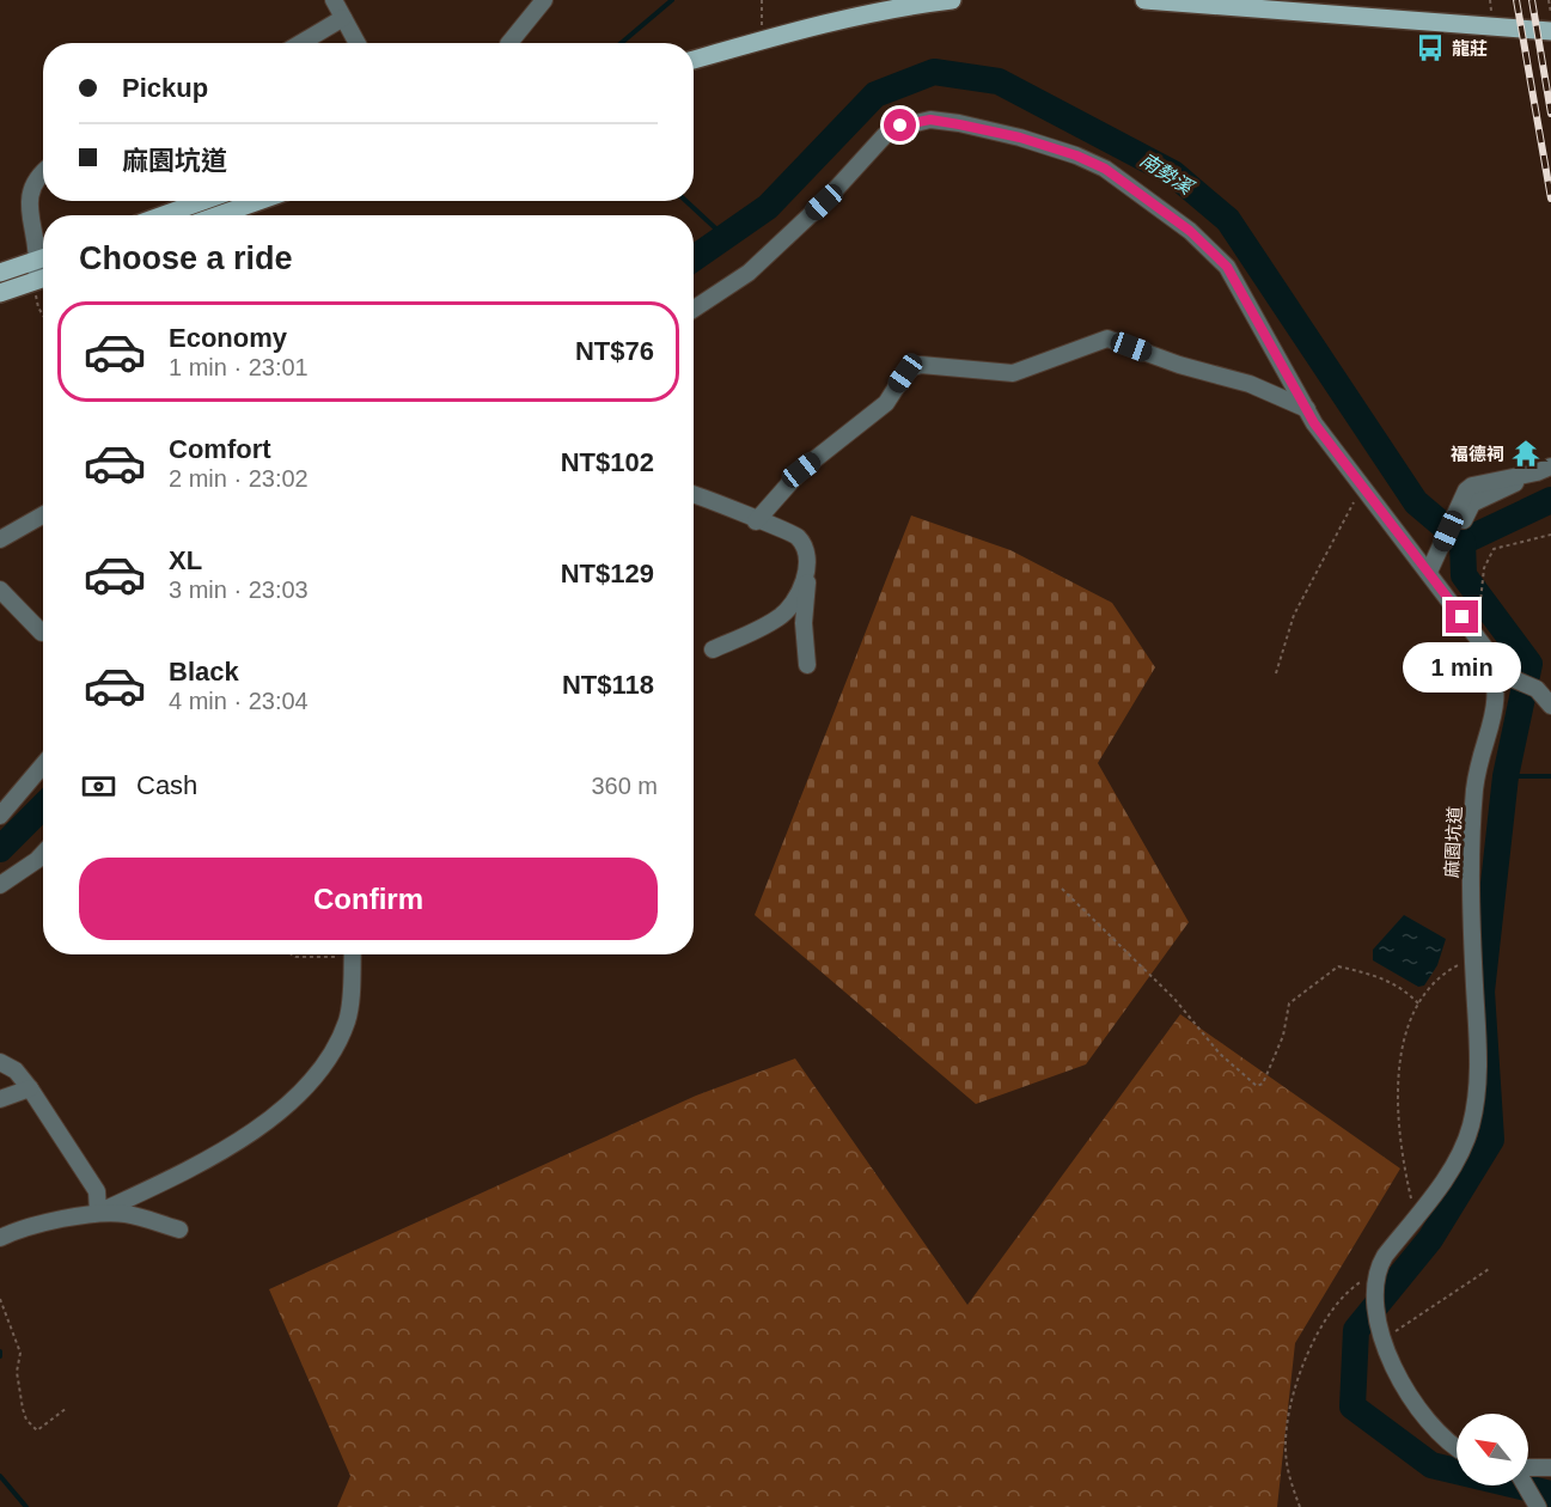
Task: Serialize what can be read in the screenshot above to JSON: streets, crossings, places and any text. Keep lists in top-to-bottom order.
{
  "streets": {
    "street": ["麻園坑道"]
  },
  "water": ["南勢溪"],
  "places": {
    "bus stop": ["龍莊"],
    "temple": ["福德祠"]
  },
  "north": "top left",
  "page": {
    "banner": ["Pickup", "麻園坑道"],
    "heading": "Choose a ride",
    "list": [
      {
        "name": "Economy",
        "note": "1 min · 23:01",
        "value": "NT$76"
      },
      {
        "name": "Comfort",
        "note": "2 min · 23:02",
        "value": "NT$102"
      },
      {
        "name": "XL",
        "note": "3 min · 23:03",
        "value": "NT$129"
      },
      {
        "name": "Black",
        "note": "4 min · 23:04",
        "value": "NT$118"
      }
    ],
    "bubble": "1 min",
    "pay": ["Cash", "360 m"],
    "buttons": "Confirm"
  }
}
